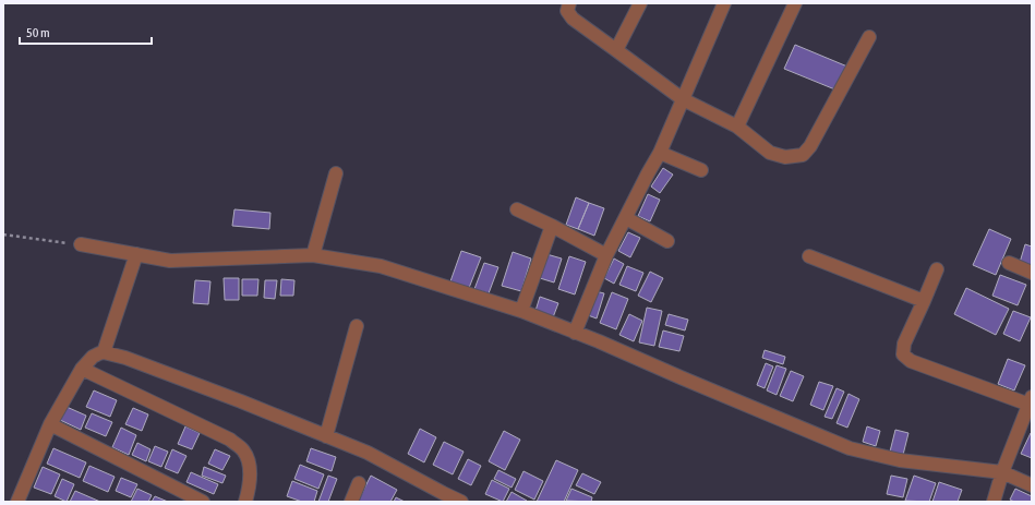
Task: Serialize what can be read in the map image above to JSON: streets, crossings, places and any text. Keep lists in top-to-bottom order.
{
  "scale_bar": "50 m"
}
